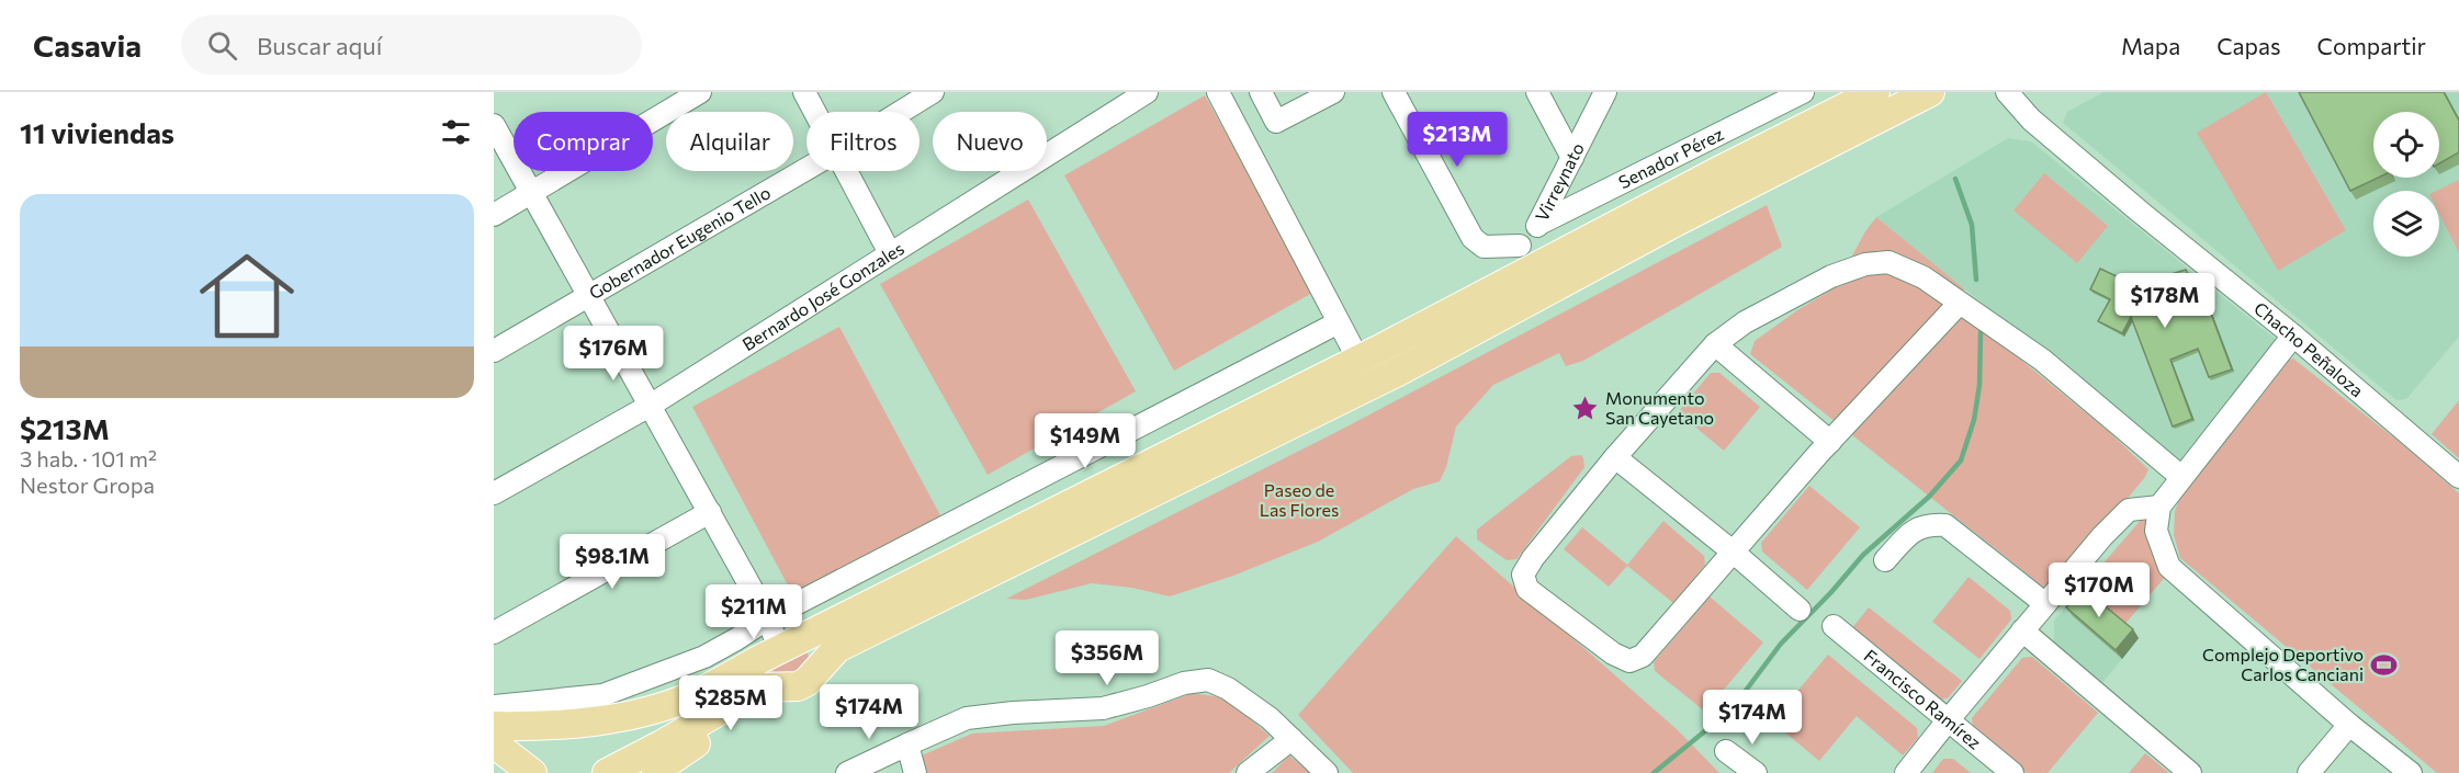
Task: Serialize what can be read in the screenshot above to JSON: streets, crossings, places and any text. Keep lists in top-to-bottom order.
{
  "streets": {
    "street": [
      "Senador Pérez",
      "Virreynato",
      "Gobernador Eugenio Tello",
      "Bernardo José Gonzales",
      "Chacho Peñaloza",
      "Francisco Ramírez"
    ]
  },
  "crossings": [
    ["Senador Pérez", "Virreynato"]
  ],
  "parks": ["Paseo de Las Flores"],
  "places": {
    "place": ["Monumento San Cayetano"],
    "sports": ["Complejo Deportivo Carlos Canciani"]
  },
  "page": {
    "header": "Casavia",
    "search": "Buscar aquí",
    "nav": ["Mapa", "Capas", "Compartir"],
    "heading": "11 viviendas",
    "price": [
      "$213M",
      "$178M",
      "$176M",
      "$149M",
      "$98.1M",
      "$170M",
      "$211M",
      "$356M",
      "$285M",
      "$174M",
      "$174M"
    ],
    "chip": [
      "Comprar",
      "Alquilar",
      "Filtros",
      "Nuevo"
    ],
    "list": [
      {
        "name": "$213M",
        "note": "3 hab. · 101 m² · Nestor Gropa"
      }
    ]
  }
}
